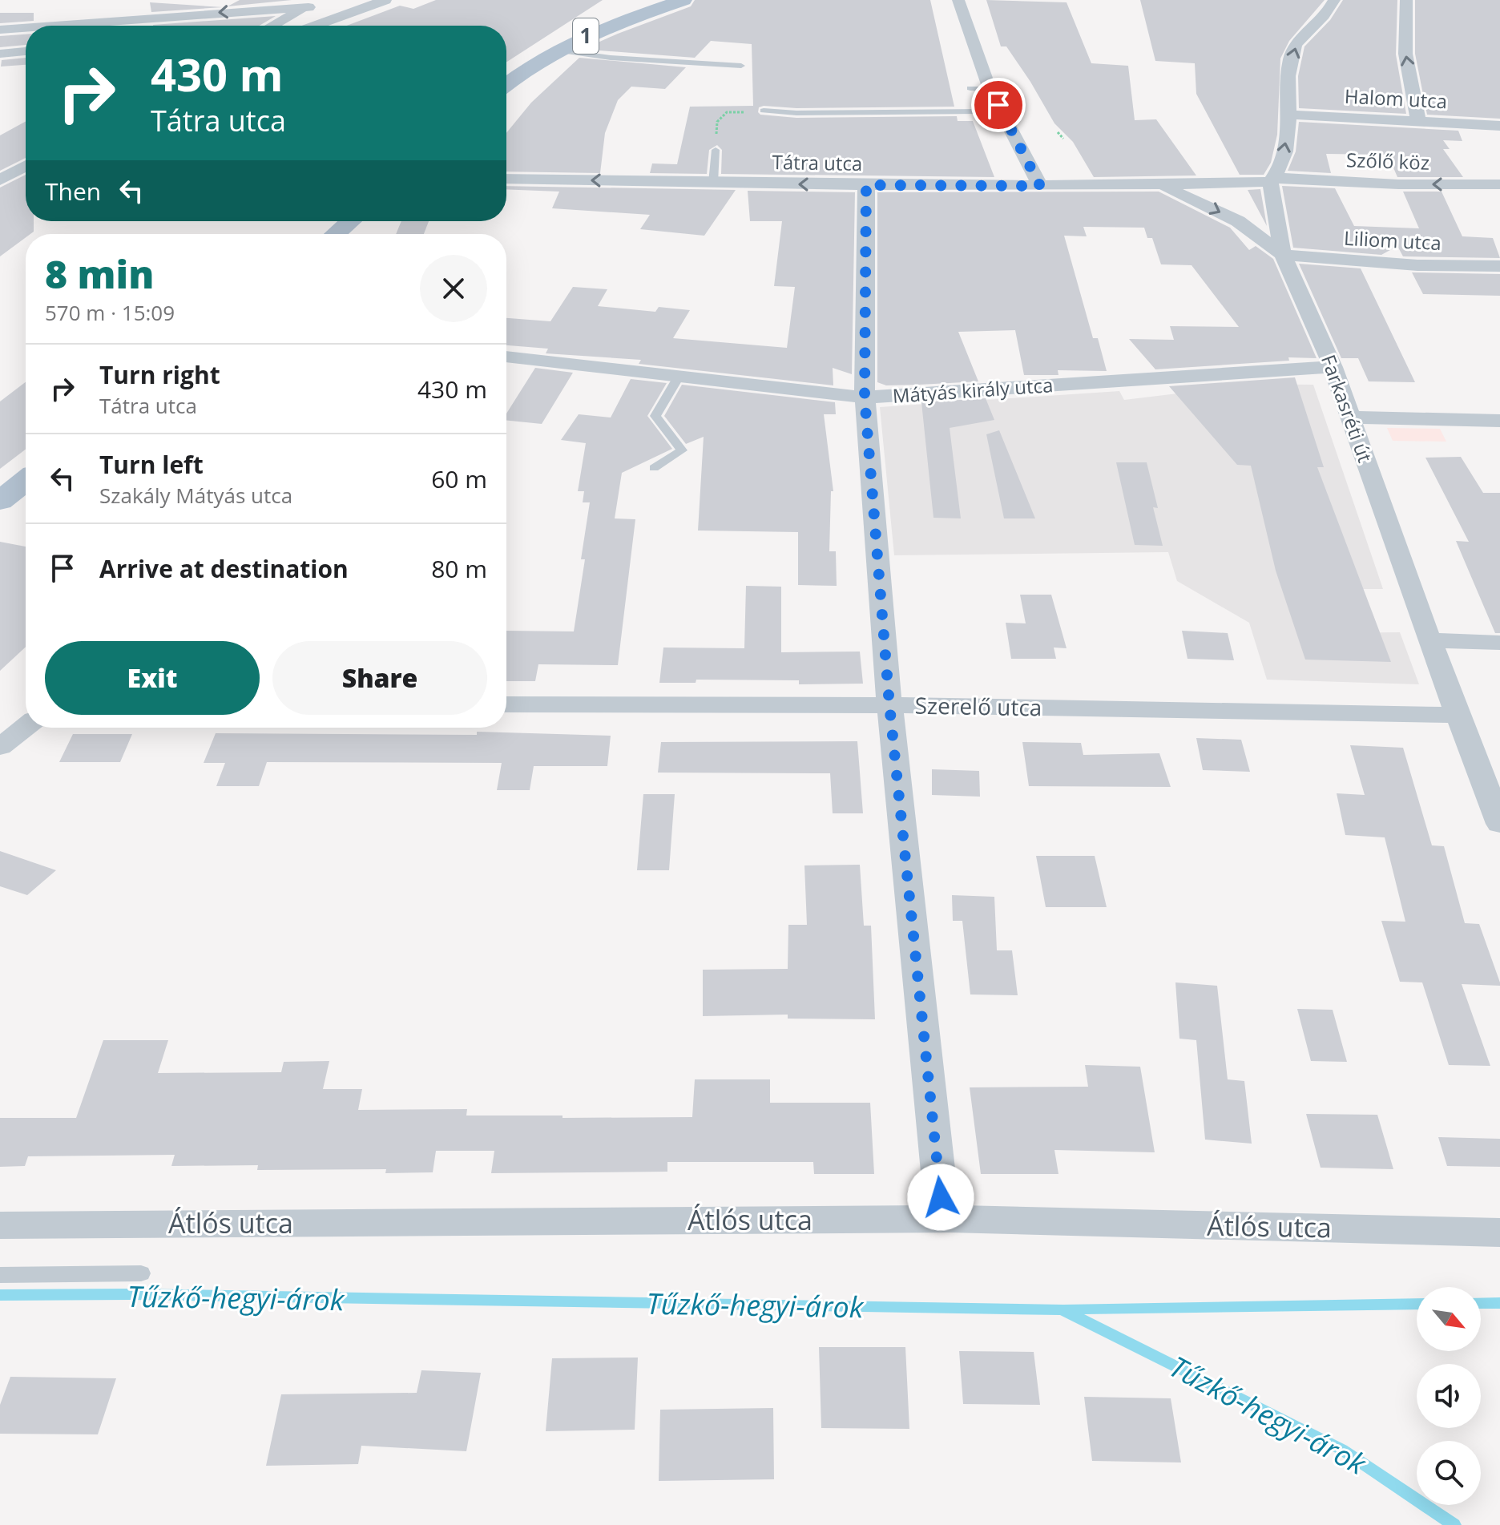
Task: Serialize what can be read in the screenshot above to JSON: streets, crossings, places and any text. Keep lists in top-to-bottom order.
{
  "streets": {
    "main road": ["1"],
    "street": [
      "Halom utca",
      "Szőlő köz",
      "Tátra utca",
      "Liliom utca",
      "Mátyás király utca",
      "Farkasréti út",
      "Szerelő utca",
      "Átlós utca"
    ]
  },
  "crossings": [
    ["Halom utca", "Farkasréti út"],
    ["Szőlő köz", "Tátra utca"],
    ["Szőlő köz", "Farkasréti út"],
    ["Tátra utca", "Liliom utca"],
    ["Tátra utca", "Farkasréti út"],
    ["Liliom utca", "Farkasréti út"],
    ["Mátyás király utca", "Farkasréti út"],
    ["Farkasréti út", "Szerelő utca"]
  ],
  "water": ["Tűzkő-hegyi-árok"],
  "north": "bottom right",
  "page": {
    "turn": ["430 m", "Tátra utca"],
    "then": "Then",
    "heading": ["8 min", "570 m · 15:09"],
    "list": [
      {
        "name": "Turn right",
        "note": "Tátra utca",
        "value": "430 m"
      },
      {
        "name": "Turn left",
        "note": "Szakály Mátyás utca",
        "value": "60 m"
      },
      {
        "name": "Arrive at destination",
        "value": "80 m"
      }
    ],
    "buttons": ["Exit", "Share"]
  }
}
